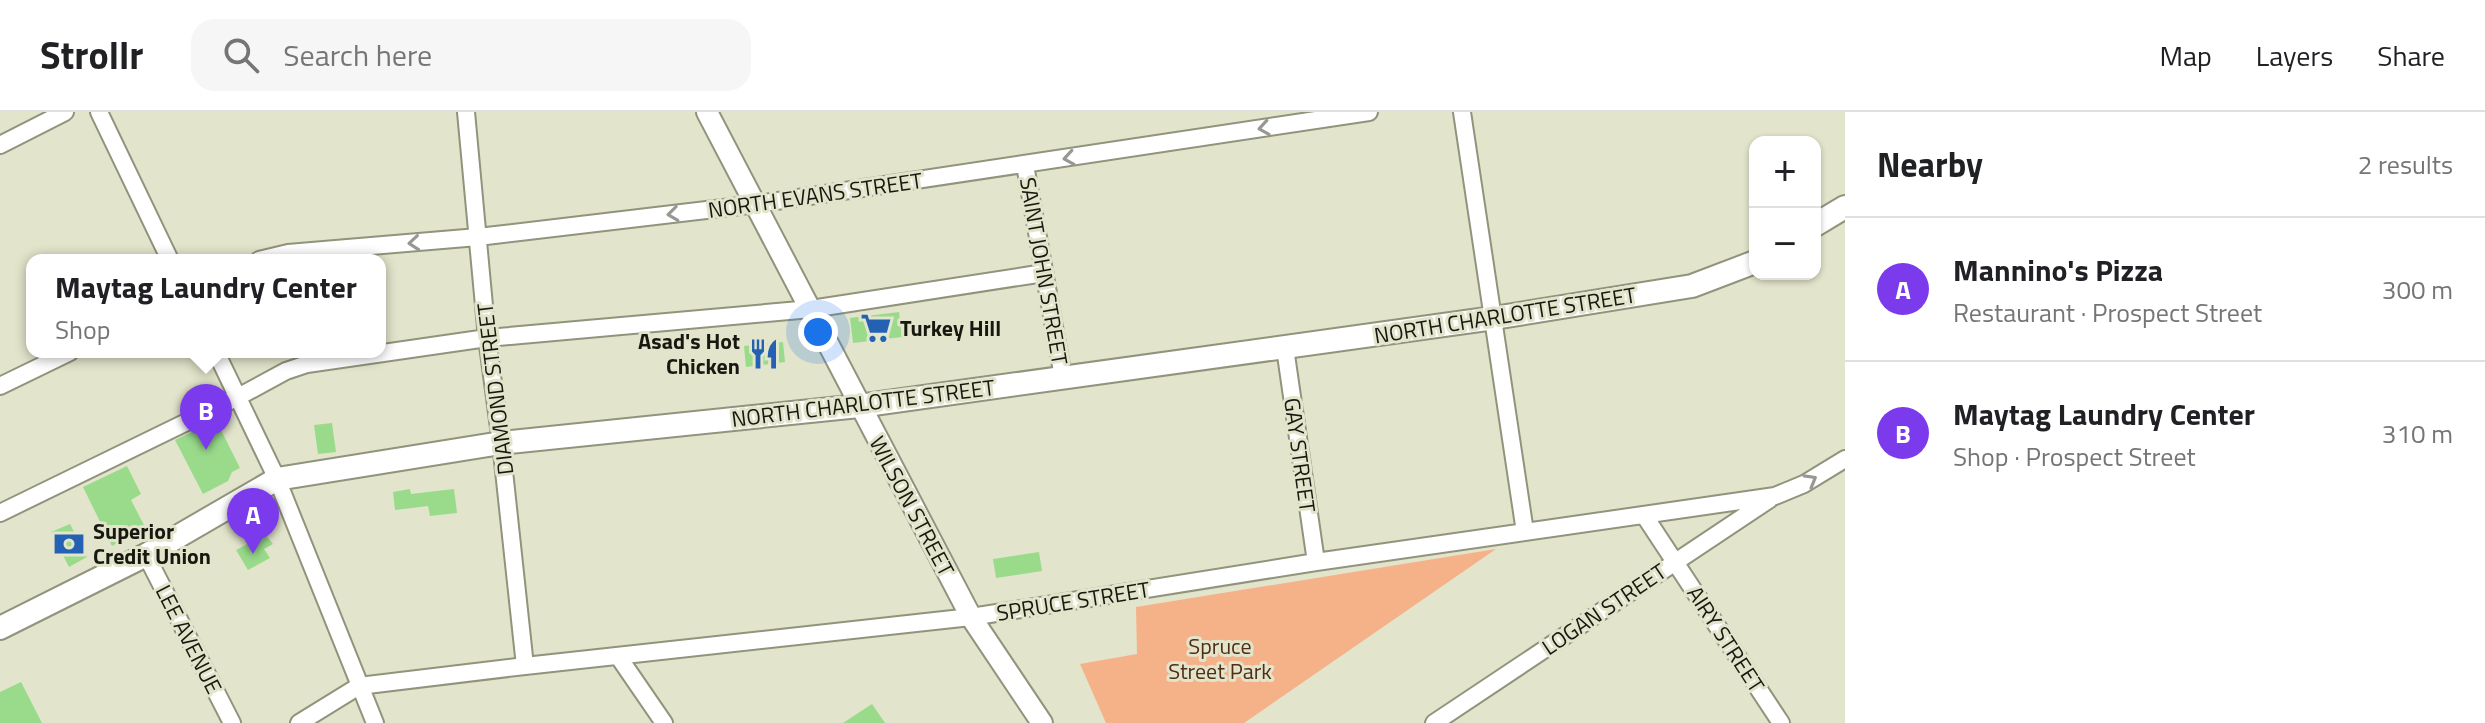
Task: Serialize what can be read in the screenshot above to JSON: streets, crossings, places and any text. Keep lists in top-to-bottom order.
{
  "streets": {
    "main road": ["NORTH CHARLOTTE STREET"],
    "street": [
      "NORTH EVANS STREET",
      "SAINT JOHN STREET",
      "DIAMOND STREET",
      "GAY STREET",
      "WILSON STREET",
      "SPRUCE STREET",
      "LOGAN STREET",
      "LEE AVENUE",
      "AIRY STREET"
    ]
  },
  "crossings": [
    ["NORTH EVANS STREET", "SAINT JOHN STREET"],
    ["NORTH EVANS STREET", "DIAMOND STREET"],
    ["NORTH EVANS STREET", "WILSON STREET"],
    ["SAINT JOHN STREET", "NORTH CHARLOTTE STREET"],
    ["NORTH CHARLOTTE STREET", "DIAMOND STREET"],
    ["NORTH CHARLOTTE STREET", "GAY STREET"],
    ["NORTH CHARLOTTE STREET", "WILSON STREET"],
    ["NORTH CHARLOTTE STREET", "LEE AVENUE"],
    ["DIAMOND STREET", "SPRUCE STREET"],
    ["GAY STREET", "SPRUCE STREET"],
    ["WILSON STREET", "SPRUCE STREET"],
    ["SPRUCE STREET", "LOGAN STREET"],
    ["SPRUCE STREET", "AIRY STREET"],
    ["LOGAN STREET", "AIRY STREET"]
  ],
  "parks": ["Spruce Street Park"],
  "places": {
    "supermarket": ["Turkey Hill"],
    "restaurant": ["Asad's Hot Chicken"],
    "bank": ["Superior Credit Union"]
  },
  "page": {
    "header": "Strollr",
    "search": "Search here",
    "nav": ["Map", "Layers", "Share"],
    "heading": ["Nearby", "2 results"],
    "map_buttons": ["+", "−"],
    "list": [
      {
        "mark": "A",
        "name": "Mannino's Pizza",
        "note": "Restaurant · Prospect Street",
        "value": "300 m"
      },
      {
        "mark": "B",
        "name": "Maytag Laundry Center",
        "note": "Shop · Prospect Street",
        "value": "310 m"
      }
    ],
    "popup": ["Maytag Laundry Center", "Shop"],
    "pins": ["B", "A"]
  }
}
